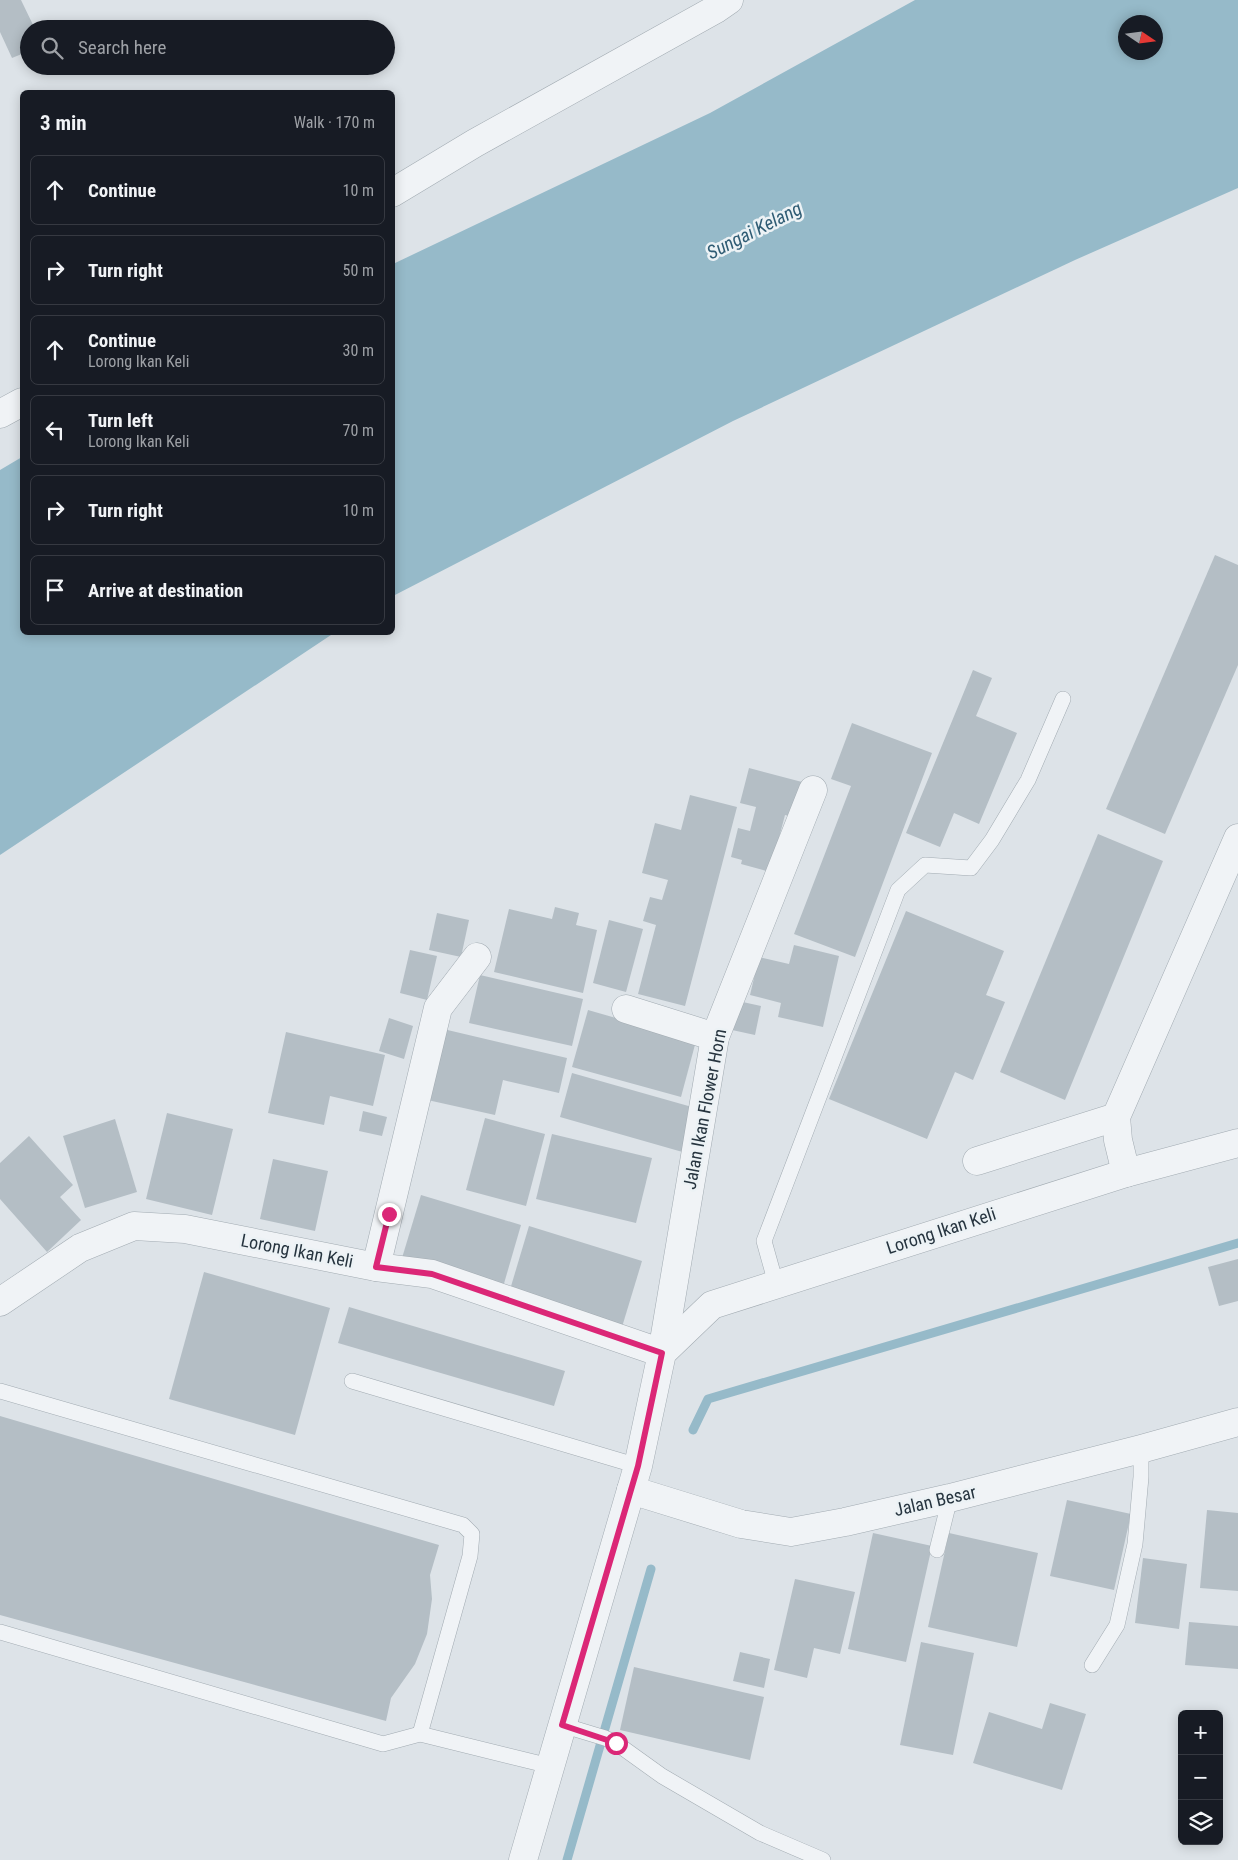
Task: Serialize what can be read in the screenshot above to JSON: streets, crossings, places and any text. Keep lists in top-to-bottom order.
{
  "streets": {
    "street": ["Jalan Ikan Flower Horn", "Lorong Ikan Keli", "Jalan Besar"]
  },
  "crossings": [
    ["Jalan Ikan Flower Horn", "Lorong Ikan Keli"]
  ],
  "water": ["Sungai Kelang"],
  "north": "right",
  "page": {
    "search": "Search here",
    "heading": ["3 min", "Walk · 170 m"],
    "list": [
      ["Continue", "10 m"],
      ["Turn right", "50 m"],
      ["Continue", "Lorong Ikan Keli", "30 m"],
      ["Turn left", "Lorong Ikan Keli", "70 m"],
      ["Turn right", "10 m"],
      "Arrive at destination"
    ],
    "map_buttons": ["+", "−"]
  }
}
